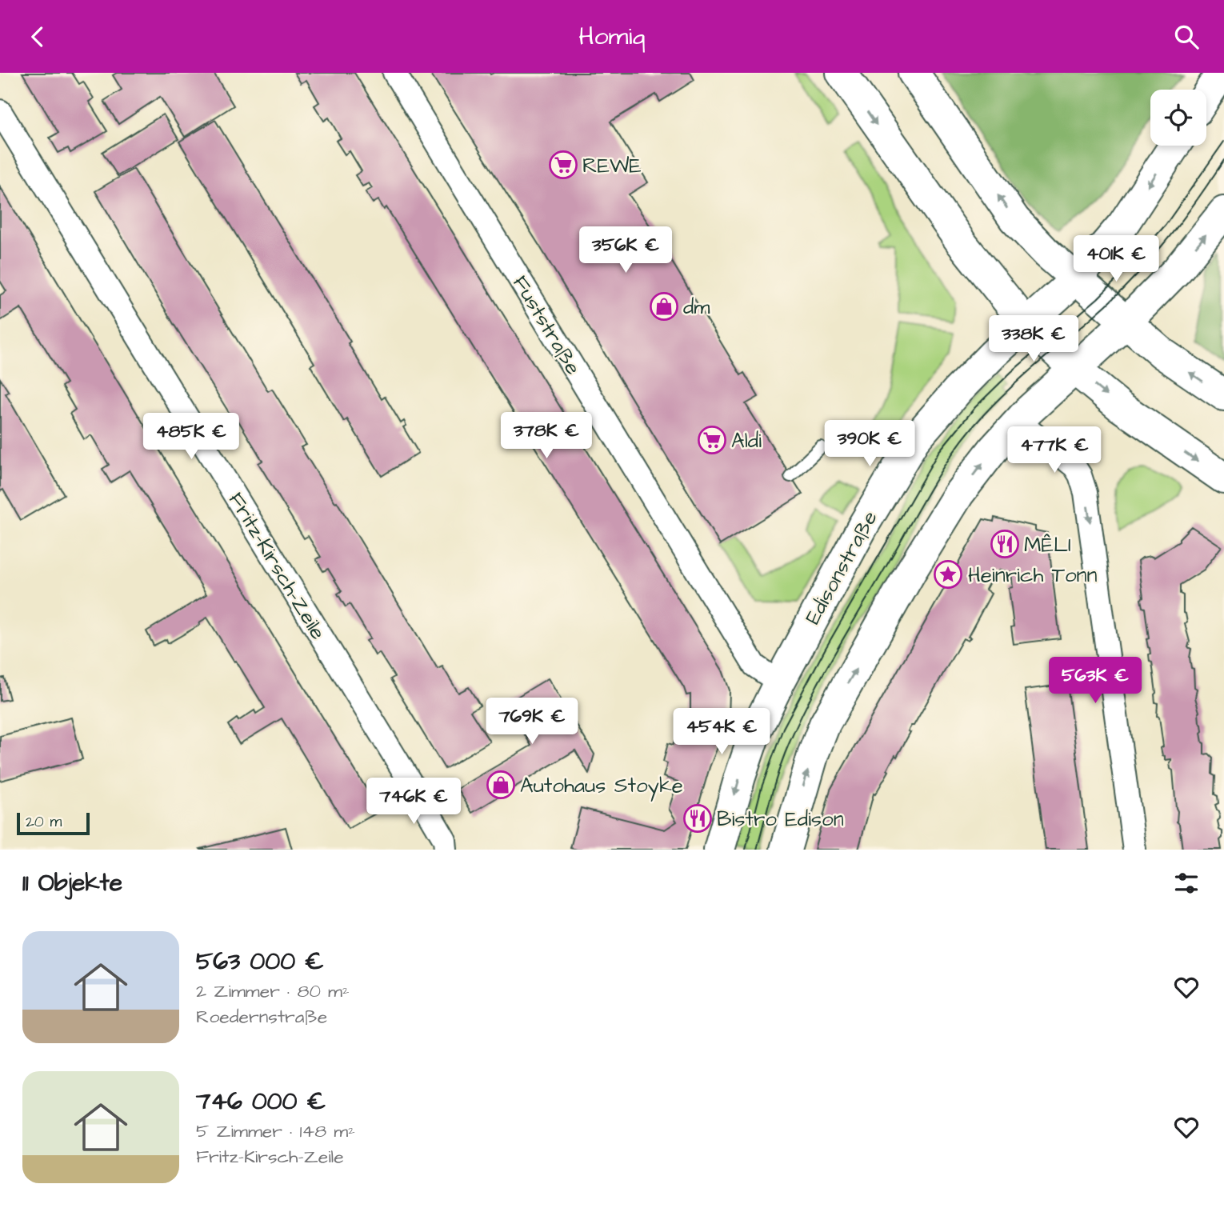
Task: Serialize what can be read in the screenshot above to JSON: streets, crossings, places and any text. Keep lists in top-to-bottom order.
{
  "streets": {
    "main road": ["Edisonstraße"],
    "street": ["Fuststraße", "Fritz-Kirsch-Zeile"]
  },
  "crossings": [
    ["Fuststraße", "Edisonstraße"]
  ],
  "places": {
    "supermarket": ["REWE", "Aldi"],
    "shop": ["dm", "Autohaus Stoyke"],
    "restaurant": ["MÊLI", "Bistro Edison"],
    "place": ["Heinrich Tonn"]
  },
  "scale_bar": "20 m",
  "page": {
    "header": "Homiq",
    "price": [
      "356K €",
      "401K €",
      "338K €",
      "378K €",
      "485K €",
      "390K €",
      "477K €",
      "563K €",
      "769K €",
      "454K €",
      "746K €"
    ],
    "scale": "20 m",
    "heading": "11 Objekte",
    "list": [
      {
        "name": "563 000 €",
        "note": "2 Zimmer · 80 m² · Roedernstraße"
      },
      {
        "name": "746 000 €",
        "note": "5 Zimmer · 148 m² · Fritz-Kirsch-Zeile"
      }
    ]
  }
}
